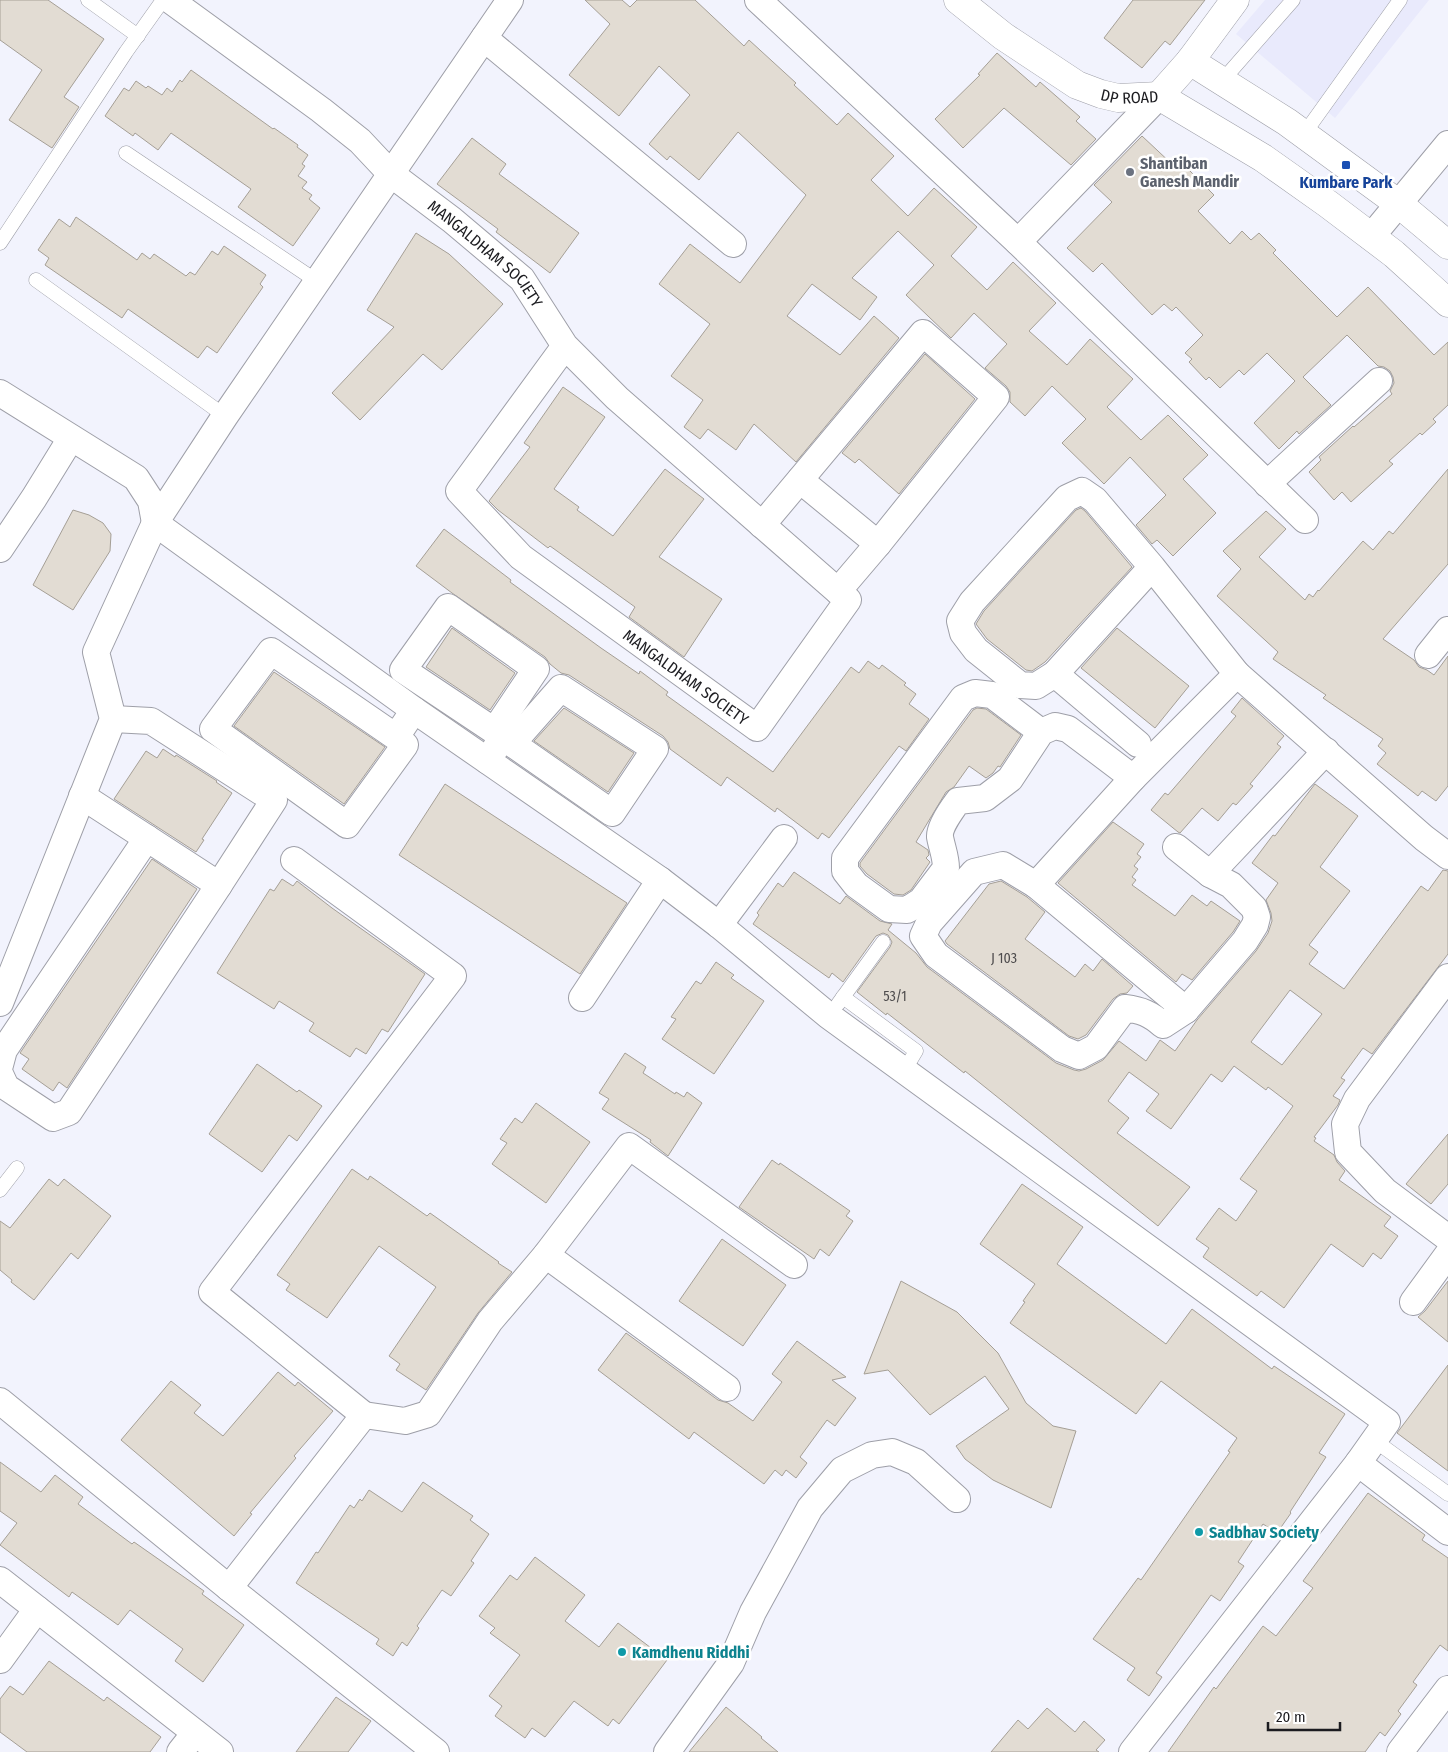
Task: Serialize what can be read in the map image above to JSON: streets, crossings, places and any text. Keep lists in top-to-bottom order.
{
  "streets": {
    "main road": ["DP ROAD"],
    "street": ["MANGALDHAM SOCIETY"]
  },
  "places": {
    "transit": ["Kumbare Park"],
    "other": ["Shantiban Ganesh Mandir", "Sadbhav Society", "Kamdhenu Riddhi"]
  },
  "house_numbers": ["J 103", "53/1"],
  "scale_bar": "20 m"
}
